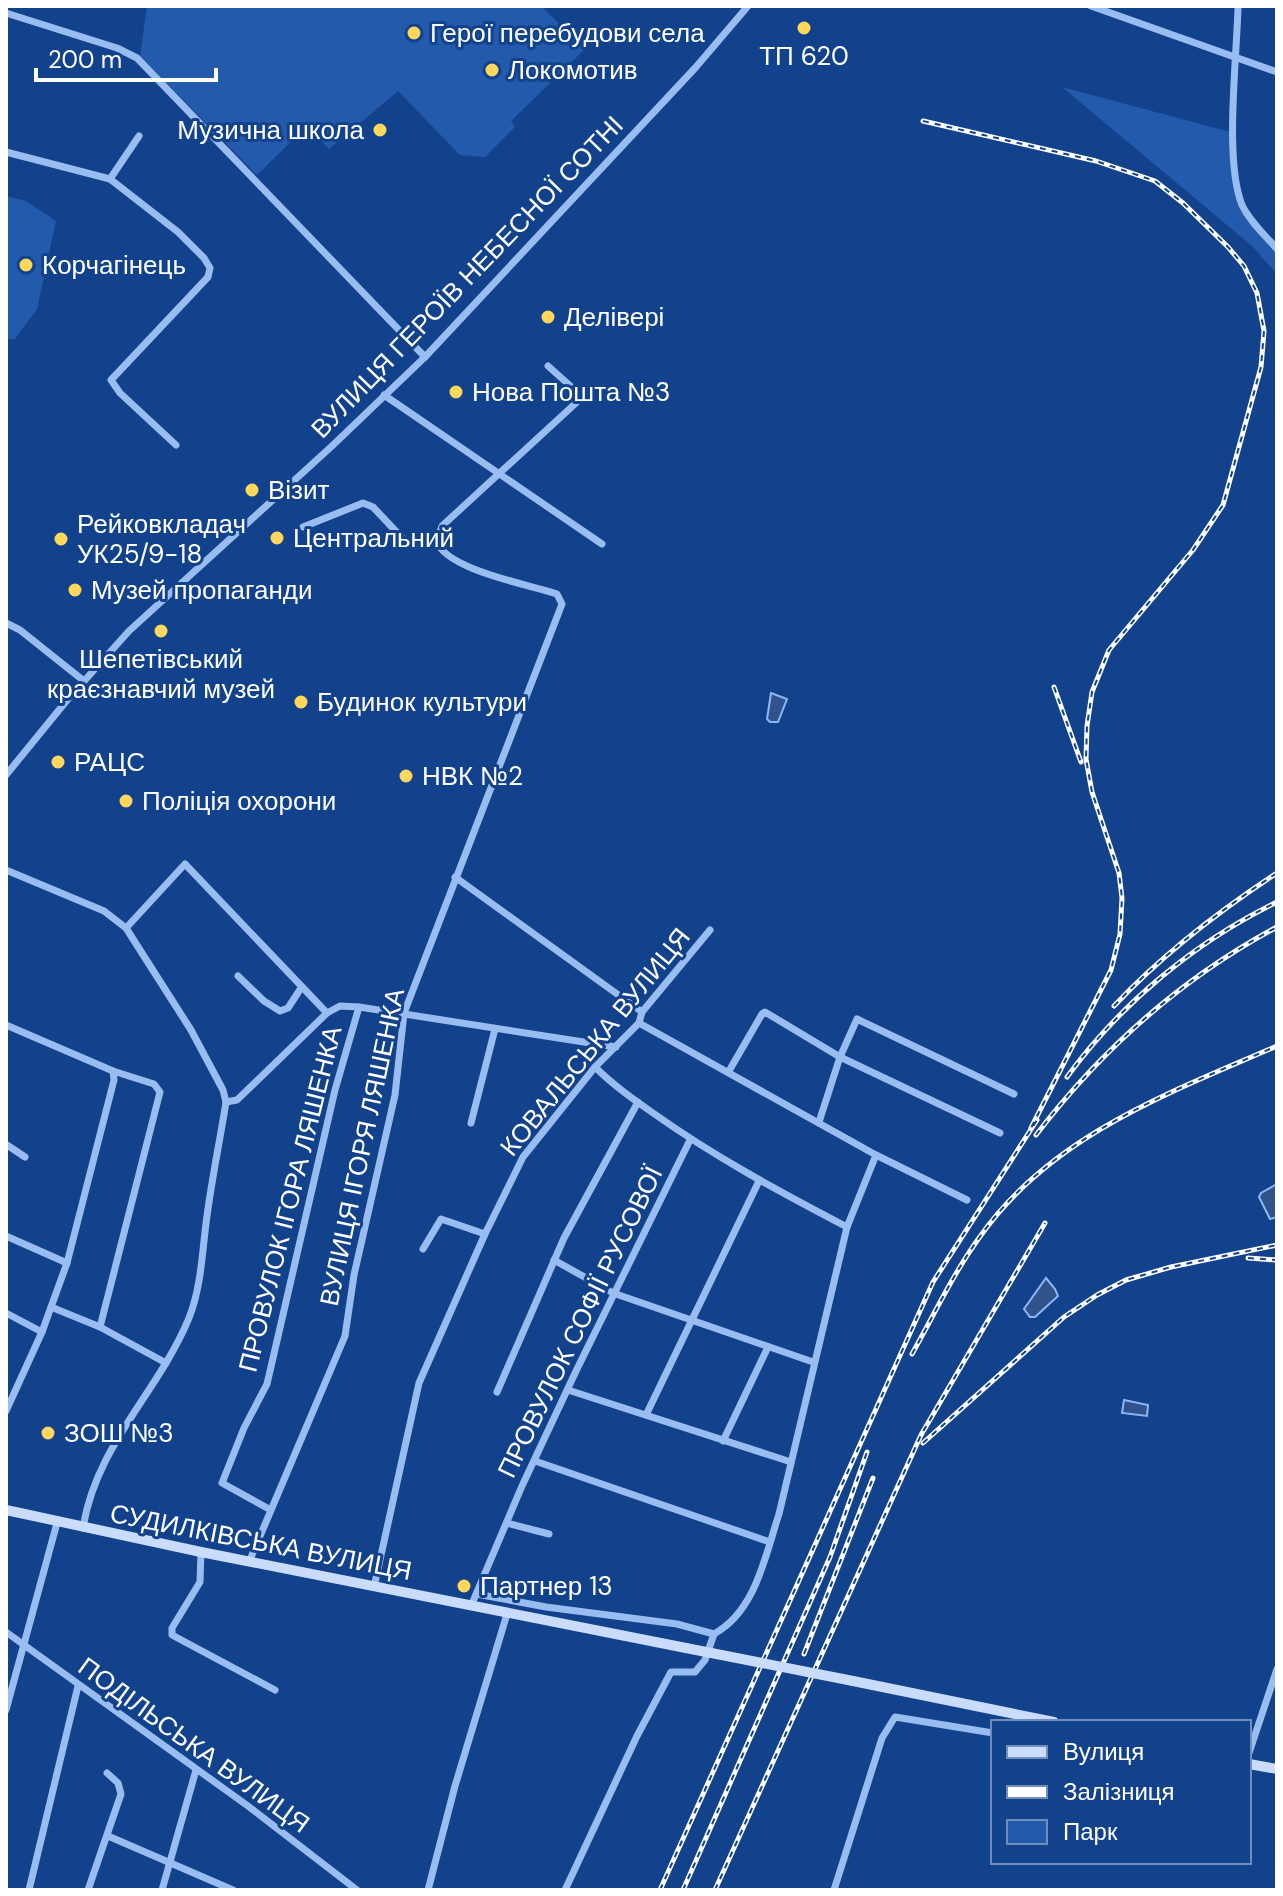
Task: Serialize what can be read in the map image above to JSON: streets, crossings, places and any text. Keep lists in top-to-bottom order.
{
  "streets": {
    "main road": ["СУДИЛКІВСЬКА ВУЛИЦЯ"],
    "street": [
      "ВУЛИЦЯ ГЕРОЇВ НЕБЕСНОЇ СОТНІ",
      "КОВАЛЬСЬКА ВУЛИЦЯ",
      "ВУЛИЦЯ ІГОРЯ ЛЯШЕНКА",
      "ПРОВУЛОК ІГОРА ЛЯШЕНКА",
      "ПРОВУЛОК СОФІЇ РУСОВОЇ",
      "ПОДІЛЬСЬКА ВУЛИЦЯ"
    ]
  },
  "crossings": [
    ["КОВАЛЬСЬКА ВУЛИЦЯ", "СУДИЛКІВСЬКА ВУЛИЦЯ"],
    ["ВУЛИЦЯ ІГОРЯ ЛЯШЕНКА", "ПРОВУЛОК ІГОРА ЛЯШЕНКА"],
    ["ВУЛИЦЯ ІГОРЯ ЛЯШЕНКА", "СУДИЛКІВСЬКА ВУЛИЦЯ"],
    ["ПРОВУЛОК СОФІЇ РУСОВОЇ", "СУДИЛКІВСЬКА ВУЛИЦЯ"]
  ],
  "places": [
    "ТП 620",
    "Герої перебудови села",
    "Локомотив",
    "Музична школа",
    "Корчагінець",
    "Делівері",
    "Нова Пошта №3",
    "Візит",
    "Центральний",
    "Рейковкладач УК25/9-18",
    "Музей пропаганди",
    "Шепетівський краєзнавчий музей",
    "Будинок культури",
    "РАЦС",
    "НВК №2",
    "Поліція охорони",
    "ЗОШ №3",
    "Партнер 13"
  ],
  "legend": ["Вулиця", "Залізниця", "Парк"],
  "scale_bar": "200 m"
}
